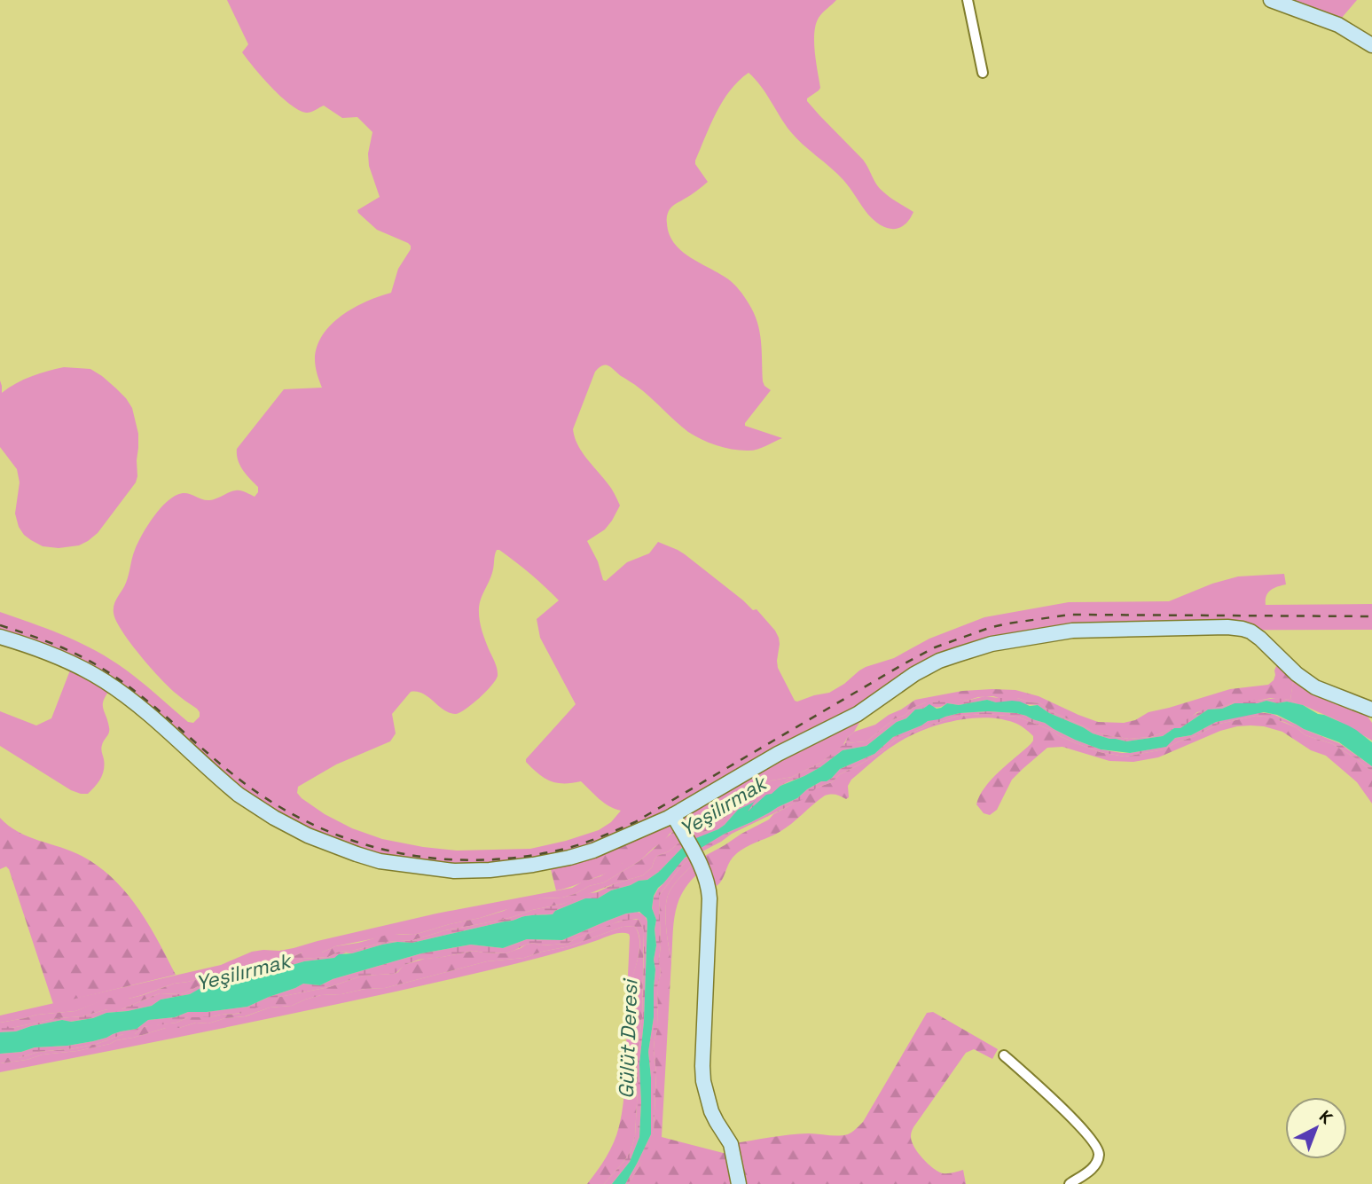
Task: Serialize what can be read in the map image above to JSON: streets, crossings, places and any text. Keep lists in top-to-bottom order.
{
  "water": ["Yeşilırmak", "Gülüt Deresi"],
  "north": "top right"
}
